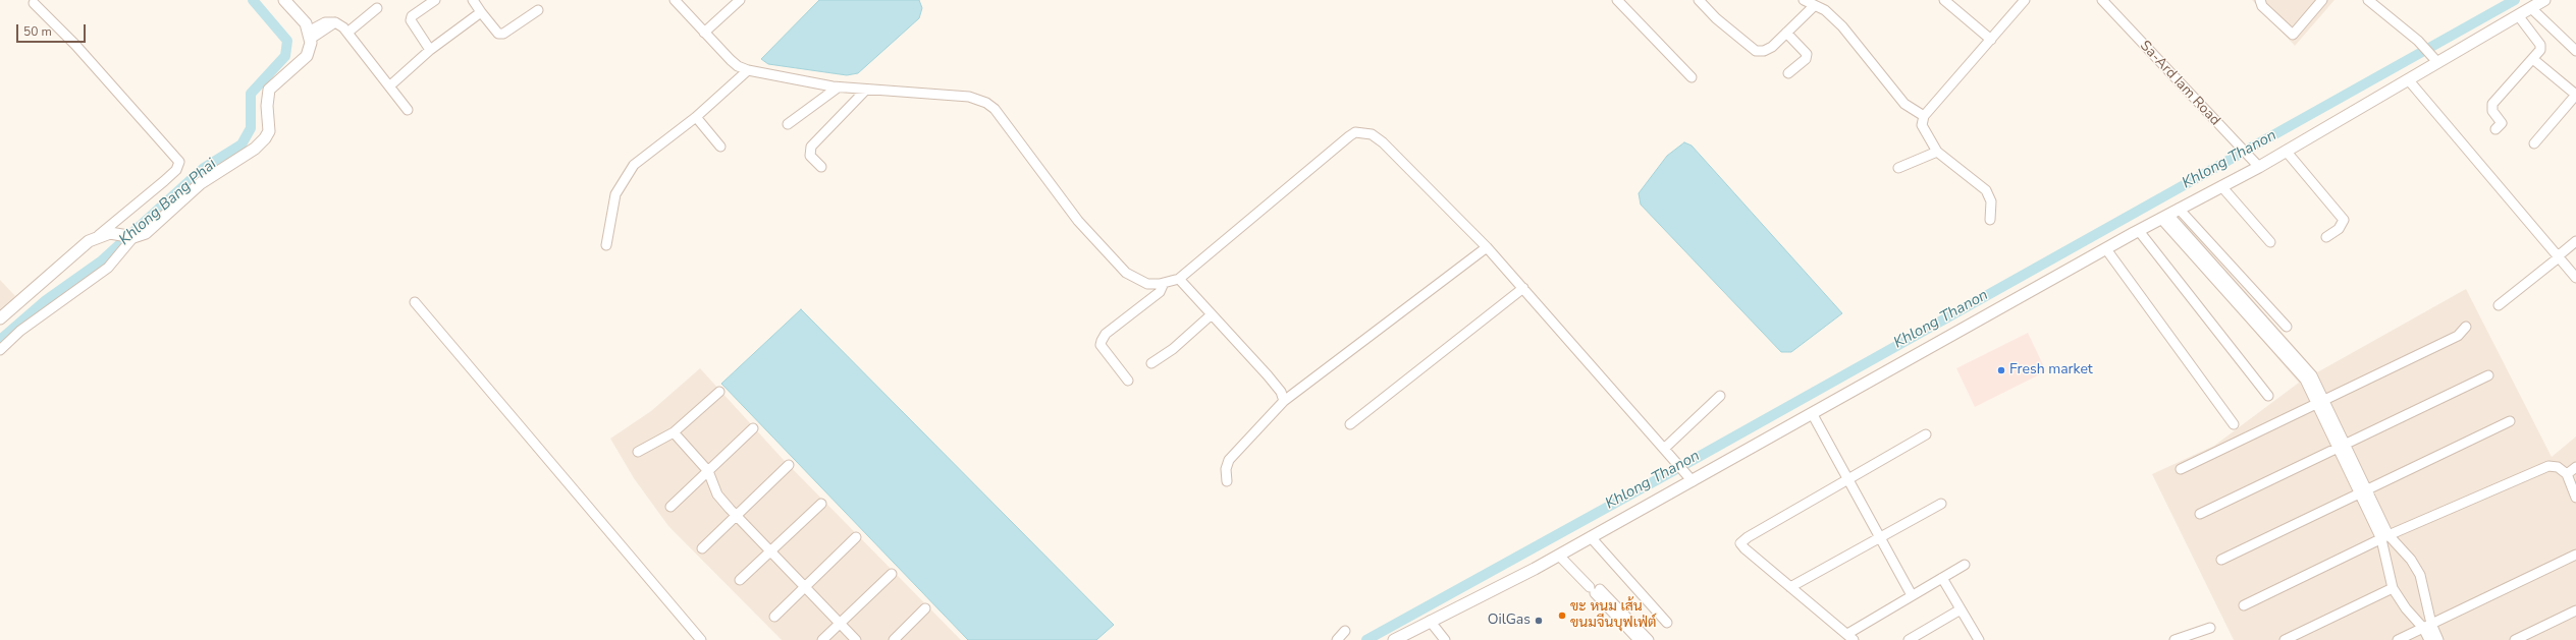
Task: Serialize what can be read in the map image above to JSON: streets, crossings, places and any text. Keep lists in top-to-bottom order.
{
  "streets": {
    "street": ["Sa-Ard Iam Road"]
  },
  "water": ["Khlong Thanon", "Khlong Bang Phai"],
  "places": ["Fresh market", "ขะ หนม เส้น ขนมจีนบุฟเฟ่ต์", "OilGas"],
  "scale_bar": "50 m"
}
